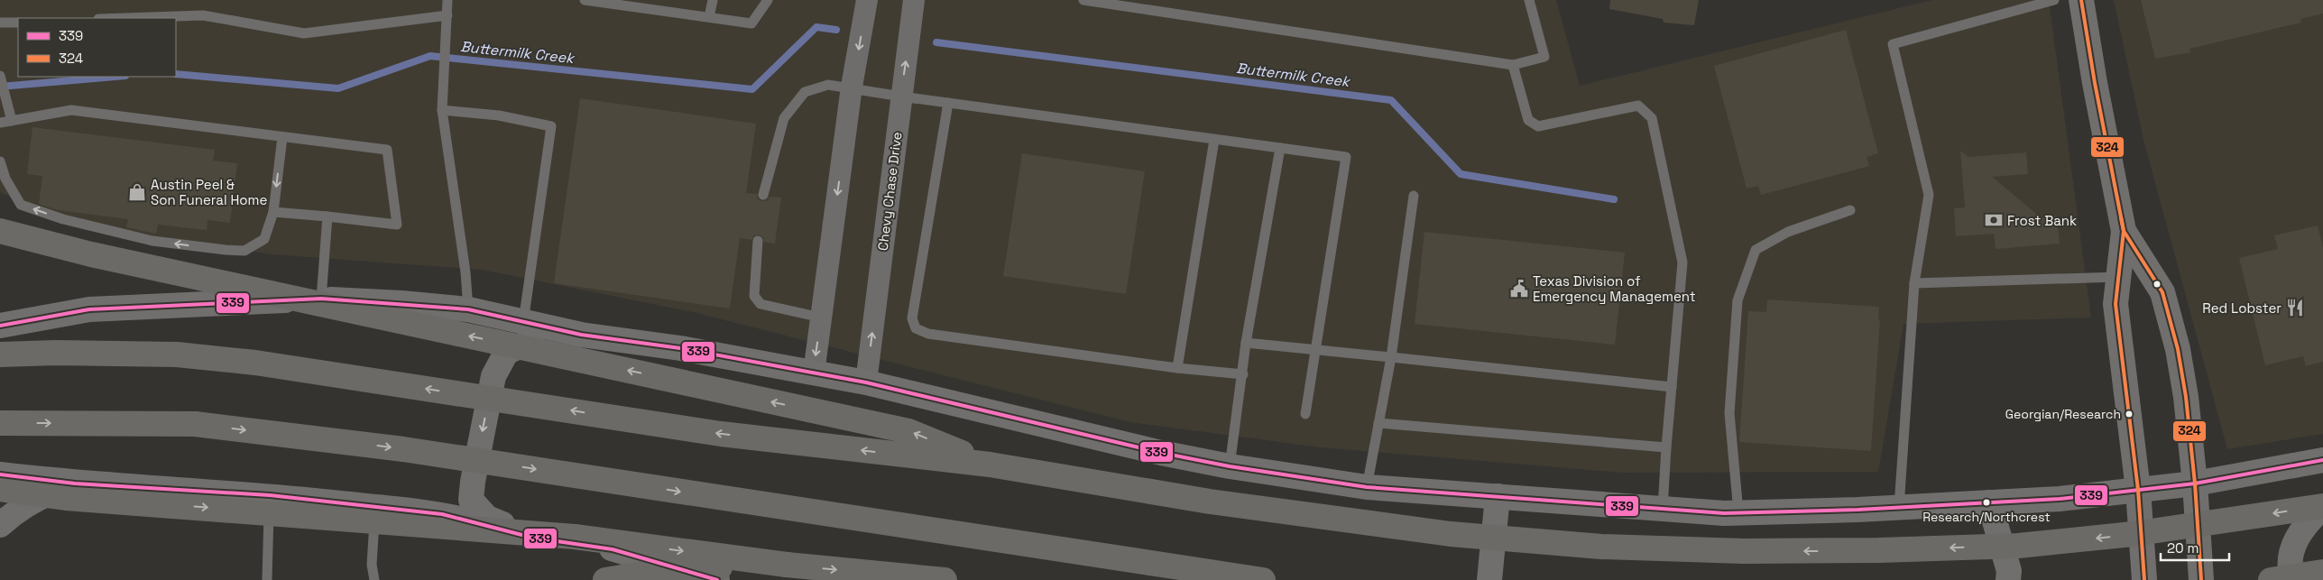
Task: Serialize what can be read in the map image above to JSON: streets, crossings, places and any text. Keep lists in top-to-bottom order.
{
  "streets": {
    "street": ["Chevy Chase Drive"]
  },
  "water": ["Buttermilk Creek"],
  "places": {
    "shop": ["Austin Peel & Son Funeral Home"],
    "bank": ["Frost Bank"],
    "public building": ["Texas Division of Emergency Management"],
    "restaurant": ["Red Lobster"],
    "other": ["Georgian/Research", "Research/Northcrest"]
  },
  "lines": ["transit line 324", "transit line 339"],
  "legend": ["339", "324"],
  "scale_bar": "20 m"
}
